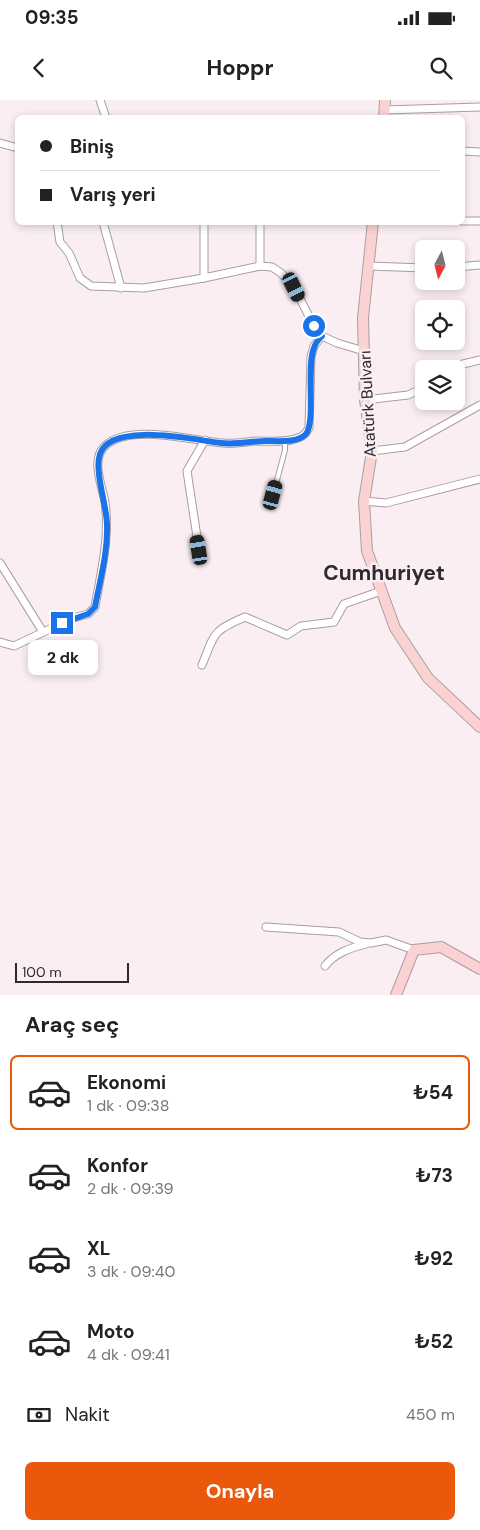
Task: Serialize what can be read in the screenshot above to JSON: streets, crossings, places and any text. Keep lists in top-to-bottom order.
{
  "streets": {
    "street": ["Atatürk Bulvarı"]
  },
  "districts": ["Cumhuriyet"],
  "scale_bar": "100 m",
  "north": "bottom",
  "page": {
    "status": "09:35",
    "header": "Hoppr",
    "banner": ["Biniş", "Varış yeri"],
    "bubble": "2 dk",
    "scale": "100 m",
    "heading": "Araç seç",
    "list": [
      {
        "name": "Ekonomi",
        "note": "1 dk · 09:38",
        "value": "₺54"
      },
      {
        "name": "Konfor",
        "note": "2 dk · 09:39",
        "value": "₺73"
      },
      {
        "name": "XL",
        "note": "3 dk · 09:40",
        "value": "₺92"
      },
      {
        "name": "Moto",
        "note": "4 dk · 09:41",
        "value": "₺52"
      }
    ],
    "pay": ["Nakit", "450 m"],
    "buttons": "Onayla"
  }
}
